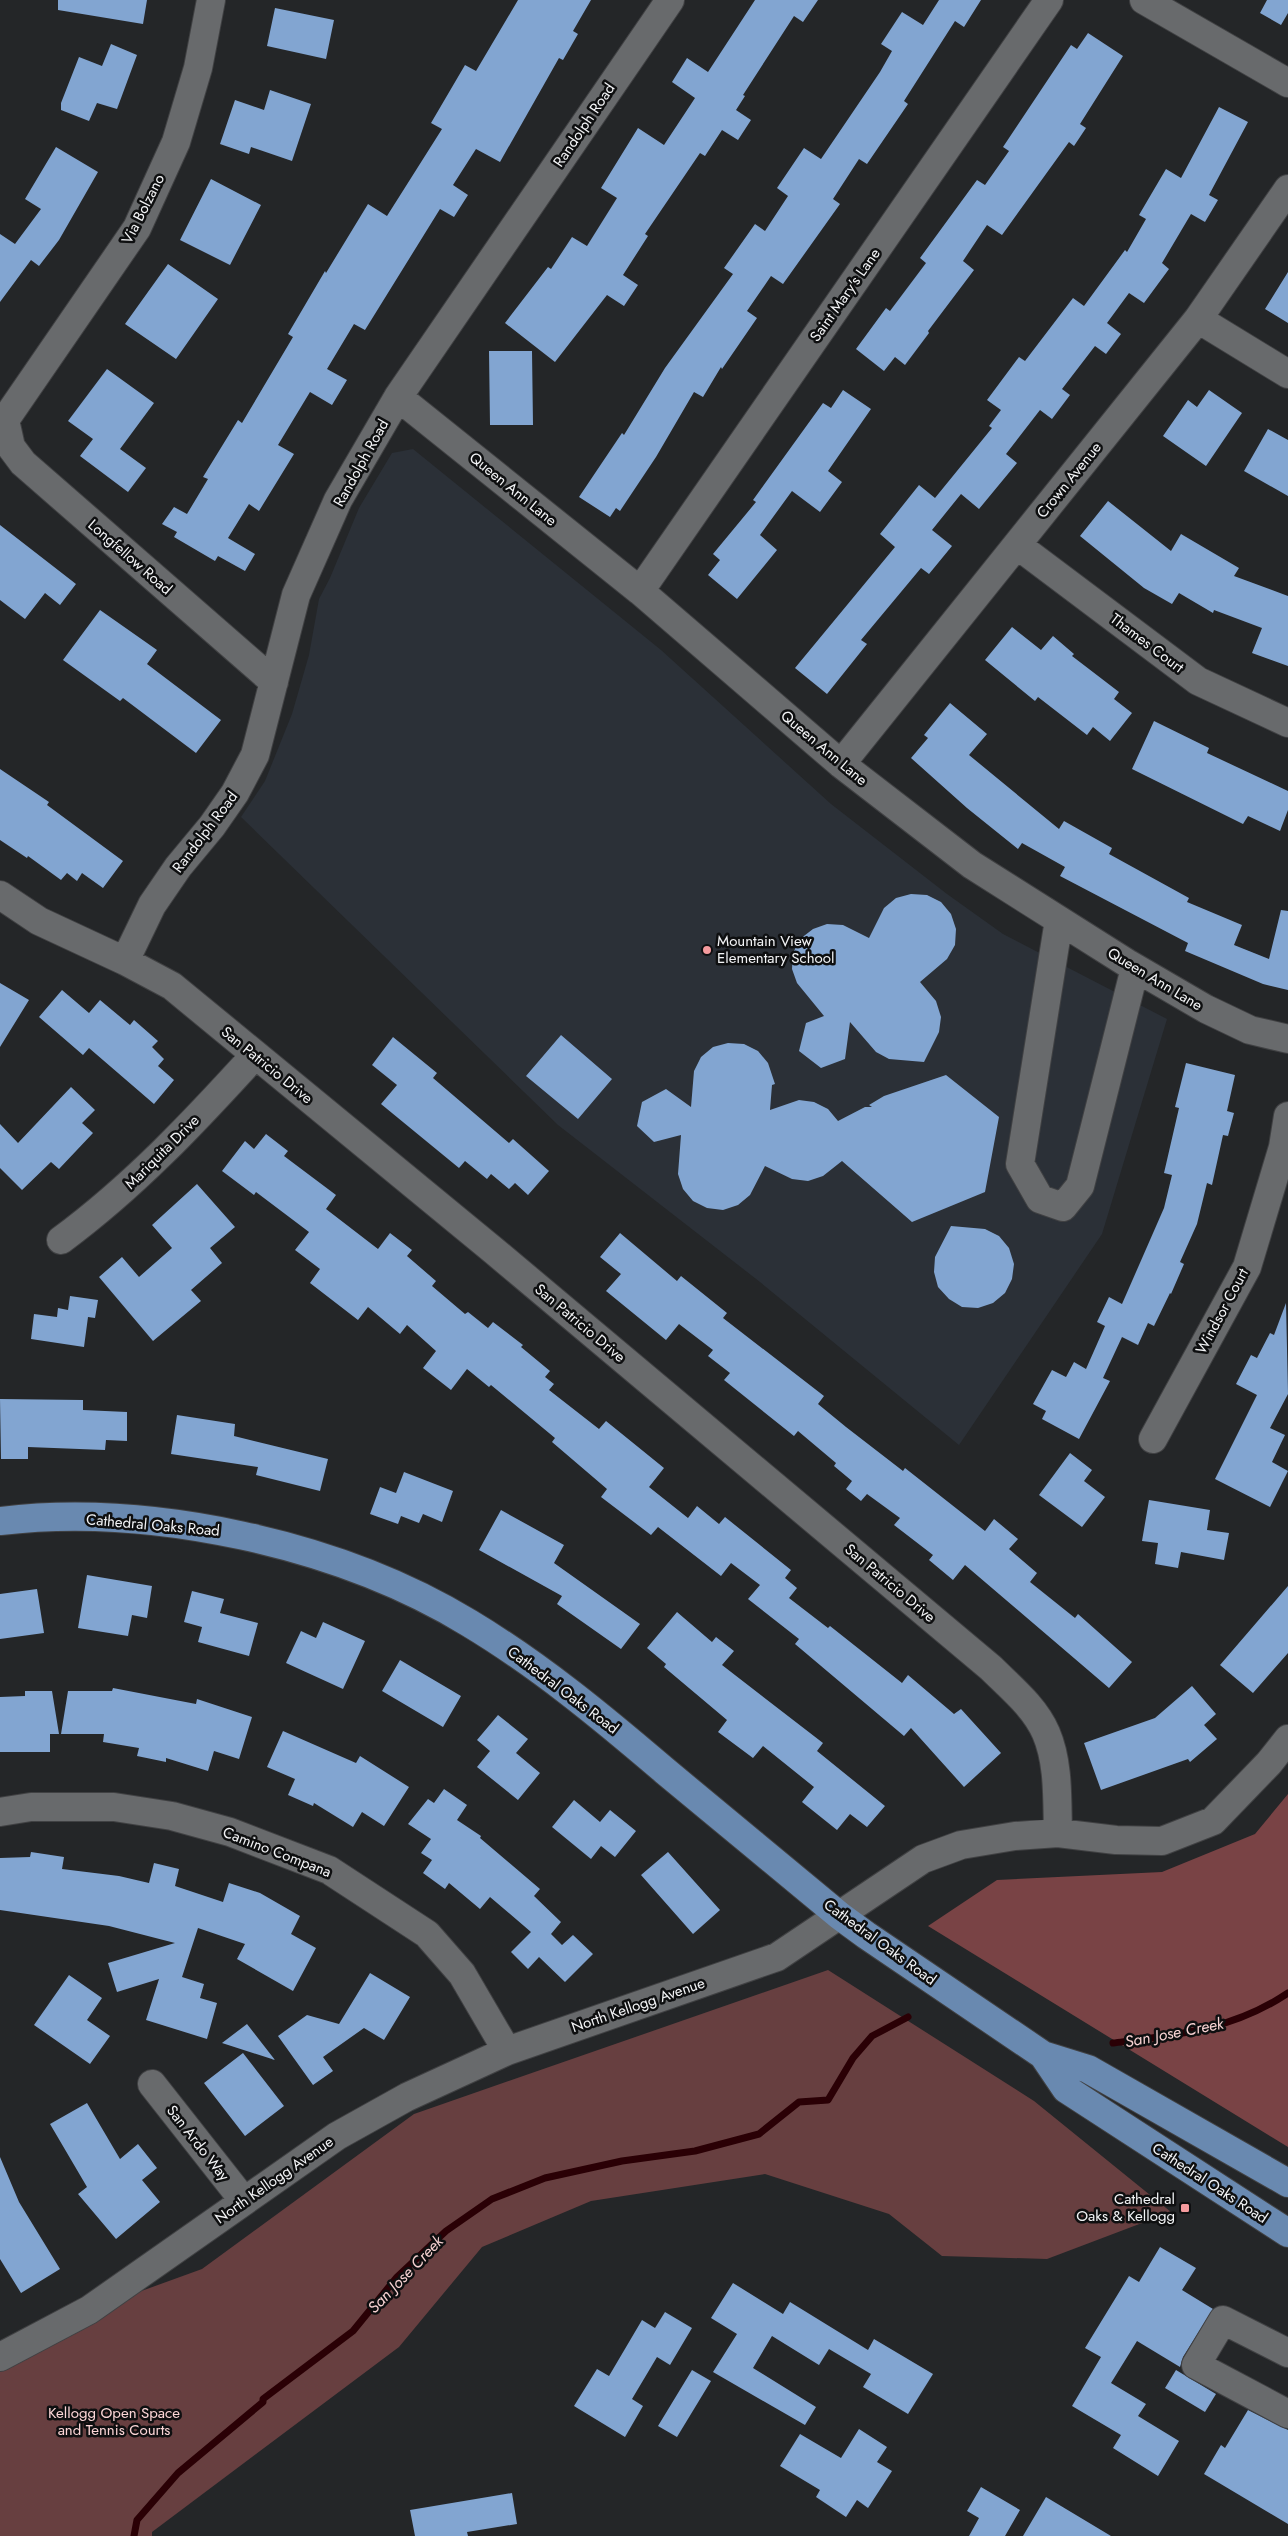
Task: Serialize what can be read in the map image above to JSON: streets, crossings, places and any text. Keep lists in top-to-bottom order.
{
  "streets": {
    "main road": ["Cathedral Oaks Road"],
    "street": [
      "Randolph Road",
      "Via Bolzano",
      "Saint Mary's Lane",
      "Crown Avenue",
      "Queen Ann Lane",
      "Longfellow Road",
      "Thames Court",
      "San Patricio Drive",
      "Mariquita Drive",
      "Windsor Court",
      "Camino Compana",
      "North Kellogg Avenue",
      "San Ardo Way"
    ]
  },
  "crossings": [
    ["Randolph Road", "Queen Ann Lane"],
    ["Randolph Road", "Longfellow Road"],
    ["Randolph Road", "San Patricio Drive"],
    ["Via Bolzano", "Longfellow Road"],
    ["Saint Mary's Lane", "Queen Ann Lane"],
    ["Crown Avenue", "Queen Ann Lane"],
    ["Crown Avenue", "Thames Court"],
    ["San Patricio Drive", "Mariquita Drive"],
    ["San Patricio Drive", "North Kellogg Avenue"],
    ["Cathedral Oaks Road", "North Kellogg Avenue"],
    ["Camino Compana", "North Kellogg Avenue"],
    ["North Kellogg Avenue", "San Ardo Way"]
  ],
  "water": ["San Jose Creek"],
  "parks": ["Kellogg Open Space and Tennis Courts"],
  "places": {
    "other": ["Mountain View Elementary School"],
    "transit": ["Cathedral Oaks & Kellogg"]
  }
}
